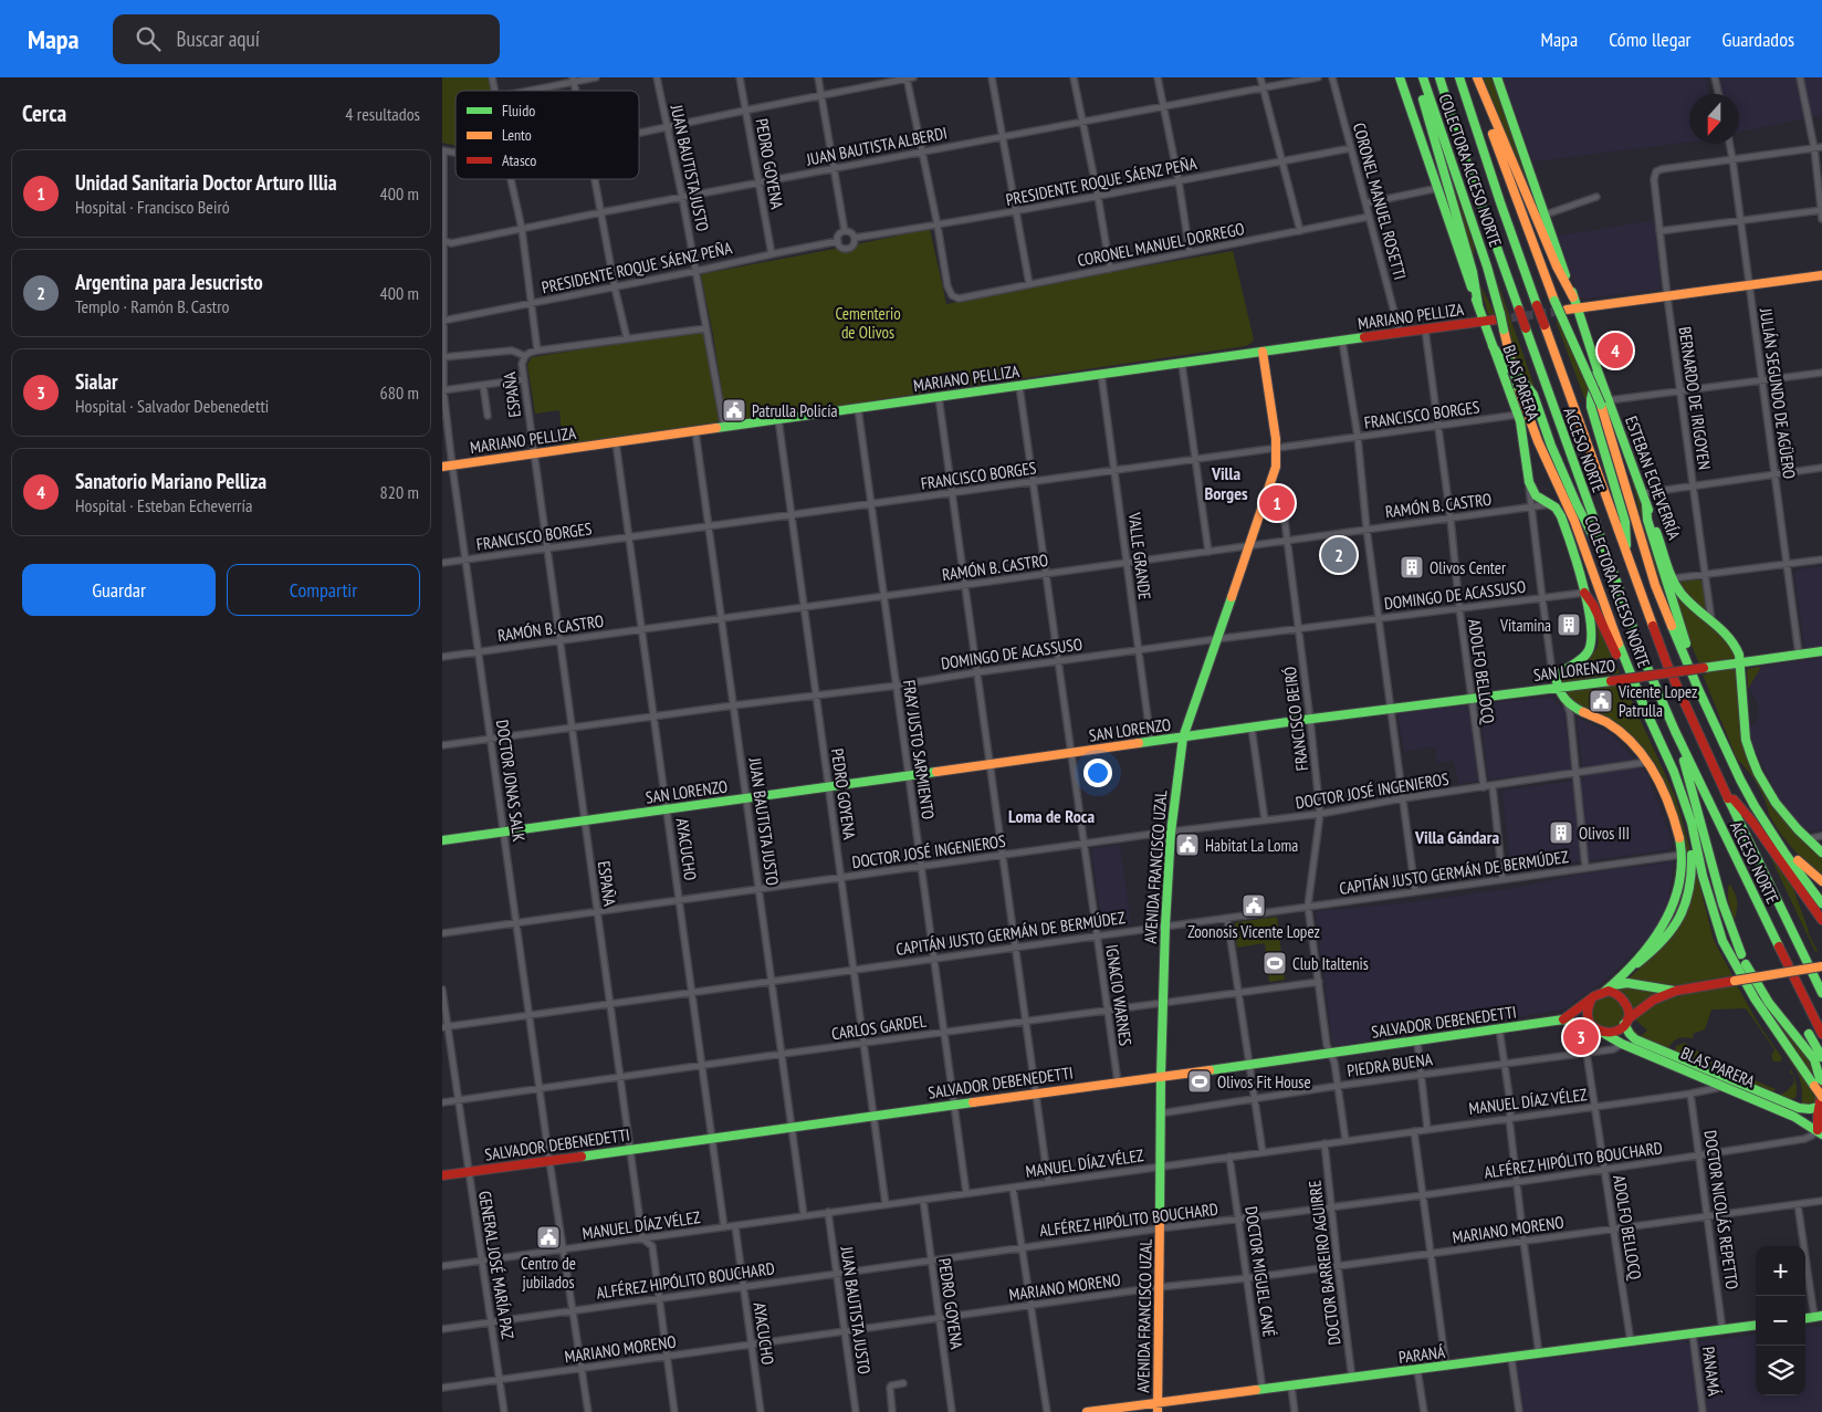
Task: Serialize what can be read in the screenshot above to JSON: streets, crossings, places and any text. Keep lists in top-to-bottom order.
{
  "streets": {
    "main road": [
      "COLECTORA ACCESO NORTE",
      "MARIANO PELLIZA",
      "BLAS PARERA",
      "ACCESO NORTE",
      "ESTEBAN ECHEVERRÍA",
      "SAN LORENZO",
      "AVENIDA FRANCISCO UZAL",
      "SALVADOR DEBENEDETTI",
      "PARANÁ"
    ],
    "street": [
      "JUAN BAUTISTA ALBERDI",
      "PEDRO GOYENA",
      "JUAN BAUTISTA JUSTO",
      "PRESIDENTE ROQUE SÁENZ PEÑA",
      "CORONEL MANUEL ROSETTI",
      "CORONEL MANUEL DORREGO",
      "JULIÁN SEGUNDO DE AGÜERO",
      "ESPAÑA",
      "BERNARDO DE IRIGOYEN",
      "FRANCISCO BORGES",
      "RAMÓN B. CASTRO",
      "VALLE GRANDE",
      "DOMINGO DE ACASSUSO",
      "ADOLFO BELLOCQ",
      "FRANCISCO BEIRÓ",
      "FRAY JUSTO SARMIENTO",
      "DOCTOR JONAS SALK",
      "DOCTOR JOSÉ INGENIEROS",
      "AYACUCHO",
      "CAPITÁN JUSTO GERMÁN DE BERMÚDEZ",
      "IGNACIO WARNES",
      "CARLOS GARDEL",
      "PIEDRA BUENA",
      "MANUEL DÍAZ VÉLEZ",
      "ALFÉREZ HIPÓLITO BOUCHARD",
      "DOCTOR NICOLÁS REPETTO",
      "MARIANO MORENO",
      "DOCTOR BARREIRO AGUIRRE",
      "GENERAL JOSÉ MARÍA PAZ",
      "DOCTOR MIGUEL CANÉ",
      "PANAMÁ"
    ]
  },
  "crossings": [
    ["JUAN BAUTISTA ALBERDI", "PEDRO GOYENA"],
    ["JUAN BAUTISTA ALBERDI", "JUAN BAUTISTA JUSTO"],
    ["JUAN BAUTISTA ALBERDI", "DOCTOR JONAS SALK"],
    ["PEDRO GOYENA", "PRESIDENTE ROQUE SÁENZ PEÑA"],
    ["PEDRO GOYENA", "MARIANO PELLIZA"],
    ["PEDRO GOYENA", "FRANCISCO BORGES"],
    ["PEDRO GOYENA", "RAMÓN B. CASTRO"],
    ["PEDRO GOYENA", "DOMINGO DE ACASSUSO"],
    ["PEDRO GOYENA", "SAN LORENZO"],
    ["PEDRO GOYENA", "DOCTOR JOSÉ INGENIEROS"],
    ["PEDRO GOYENA", "CAPITÁN JUSTO GERMÁN DE BERMÚDEZ"],
    ["PEDRO GOYENA", "SALVADOR DEBENEDETTI"],
    ["PEDRO GOYENA", "CARLOS GARDEL"],
    ["PEDRO GOYENA", "MANUEL DÍAZ VÉLEZ"],
    ["PEDRO GOYENA", "ALFÉREZ HIPÓLITO BOUCHARD"],
    ["PEDRO GOYENA", "MARIANO MORENO"],
    ["JUAN BAUTISTA JUSTO", "PRESIDENTE ROQUE SÁENZ PEÑA"],
    ["JUAN BAUTISTA JUSTO", "MARIANO PELLIZA"],
    ["JUAN BAUTISTA JUSTO", "FRANCISCO BORGES"],
    ["JUAN BAUTISTA JUSTO", "RAMÓN B. CASTRO"],
    ["JUAN BAUTISTA JUSTO", "DOMINGO DE ACASSUSO"],
    ["JUAN BAUTISTA JUSTO", "SAN LORENZO"],
    ["JUAN BAUTISTA JUSTO", "DOCTOR JOSÉ INGENIEROS"],
    ["JUAN BAUTISTA JUSTO", "CAPITÁN JUSTO GERMÁN DE BERMÚDEZ"],
    ["JUAN BAUTISTA JUSTO", "SALVADOR DEBENEDETTI"],
    ["JUAN BAUTISTA JUSTO", "CARLOS GARDEL"],
    ["JUAN BAUTISTA JUSTO", "MANUEL DÍAZ VÉLEZ"],
    ["JUAN BAUTISTA JUSTO", "ALFÉREZ HIPÓLITO BOUCHARD"],
    ["JUAN BAUTISTA JUSTO", "MARIANO MORENO"],
    ["COLECTORA ACCESO NORTE", "MARIANO PELLIZA"],
    ["COLECTORA ACCESO NORTE", "ESTEBAN ECHEVERRÍA"],
    ["PRESIDENTE ROQUE SÁENZ PEÑA", "CORONEL MANUEL ROSETTI"],
    ["PRESIDENTE ROQUE SÁENZ PEÑA", "CORONEL MANUEL DORREGO"],
    ["PRESIDENTE ROQUE SÁENZ PEÑA", "DOCTOR JONAS SALK"],
    ["CORONEL MANUEL ROSETTI", "CORONEL MANUEL DORREGO"],
    ["CORONEL MANUEL ROSETTI", "MARIANO PELLIZA"],
    ["MARIANO PELLIZA", "BLAS PARERA"],
    ["MARIANO PELLIZA", "ESPAÑA"],
    ["MARIANO PELLIZA", "VALLE GRANDE"],
    ["MARIANO PELLIZA", "ADOLFO BELLOCQ"],
    ["MARIANO PELLIZA", "FRAY JUSTO SARMIENTO"],
    ["MARIANO PELLIZA", "DOCTOR JONAS SALK"],
    ["MARIANO PELLIZA", "AYACUCHO"],
    ["MARIANO PELLIZA", "AVENIDA FRANCISCO UZAL"],
    ["MARIANO PELLIZA", "IGNACIO WARNES"],
    ["BLAS PARERA", "FRANCISCO BORGES"],
    ["BLAS PARERA", "SALVADOR DEBENEDETTI"],
    ["BLAS PARERA", "PIEDRA BUENA"],
    ["BLAS PARERA", "MANUEL DÍAZ VÉLEZ"],
    ["BLAS PARERA", "ALFÉREZ HIPÓLITO BOUCHARD"],
    ["JULIÁN SEGUNDO DE AGÜERO", "BERNARDO DE IRIGOYEN"],
    ["JULIÁN SEGUNDO DE AGÜERO", "SAN LORENZO"],
    ["ESPAÑA", "FRANCISCO BORGES"],
    ["ESPAÑA", "RAMÓN B. CASTRO"],
    ["ESPAÑA", "DOMINGO DE ACASSUSO"],
    ["ESPAÑA", "SAN LORENZO"],
    ["ESPAÑA", "DOCTOR JOSÉ INGENIEROS"],
    ["ESPAÑA", "CAPITÁN JUSTO GERMÁN DE BERMÚDEZ"],
    ["ESPAÑA", "SALVADOR DEBENEDETTI"],
    ["ESPAÑA", "CARLOS GARDEL"],
    ["ESPAÑA", "MANUEL DÍAZ VÉLEZ"],
    ["ESPAÑA", "ALFÉREZ HIPÓLITO BOUCHARD"],
    ["ESPAÑA", "MARIANO MORENO"],
    ["BERNARDO DE IRIGOYEN", "ESTEBAN ECHEVERRÍA"],
    ["FRANCISCO BORGES", "VALLE GRANDE"],
    ["FRANCISCO BORGES", "ADOLFO BELLOCQ"],
    ["FRANCISCO BORGES", "FRAY JUSTO SARMIENTO"],
    ["FRANCISCO BORGES", "DOCTOR JONAS SALK"],
    ["FRANCISCO BORGES", "AYACUCHO"],
    ["FRANCISCO BORGES", "AVENIDA FRANCISCO UZAL"],
    ["FRANCISCO BORGES", "IGNACIO WARNES"],
    ["ESTEBAN ECHEVERRÍA", "SAN LORENZO"],
    ["RAMÓN B. CASTRO", "VALLE GRANDE"],
    ["RAMÓN B. CASTRO", "ADOLFO BELLOCQ"],
    ["RAMÓN B. CASTRO", "FRANCISCO BEIRÓ"],
    ["RAMÓN B. CASTRO", "FRAY JUSTO SARMIENTO"],
    ["RAMÓN B. CASTRO", "DOCTOR JONAS SALK"],
    ["RAMÓN B. CASTRO", "AYACUCHO"],
    ["RAMÓN B. CASTRO", "AVENIDA FRANCISCO UZAL"],
    ["RAMÓN B. CASTRO", "IGNACIO WARNES"],
    ["VALLE GRANDE", "DOMINGO DE ACASSUSO"],
    ["VALLE GRANDE", "SAN LORENZO"],
    ["DOMINGO DE ACASSUSO", "ADOLFO BELLOCQ"],
    ["DOMINGO DE ACASSUSO", "FRANCISCO BEIRÓ"],
    ["DOMINGO DE ACASSUSO", "FRAY JUSTO SARMIENTO"],
    ["DOMINGO DE ACASSUSO", "DOCTOR JONAS SALK"],
    ["DOMINGO DE ACASSUSO", "AYACUCHO"],
    ["DOMINGO DE ACASSUSO", "AVENIDA FRANCISCO UZAL"],
    ["DOMINGO DE ACASSUSO", "IGNACIO WARNES"],
    ["SAN LORENZO", "ADOLFO BELLOCQ"],
    ["SAN LORENZO", "FRANCISCO BEIRÓ"],
    ["SAN LORENZO", "FRAY JUSTO SARMIENTO"],
    ["SAN LORENZO", "DOCTOR JONAS SALK"],
    ["SAN LORENZO", "AYACUCHO"],
    ["SAN LORENZO", "AVENIDA FRANCISCO UZAL"],
    ["SAN LORENZO", "IGNACIO WARNES"],
    ["ADOLFO BELLOCQ", "DOCTOR JOSÉ INGENIEROS"],
    ["ADOLFO BELLOCQ", "PIEDRA BUENA"],
    ["ADOLFO BELLOCQ", "MANUEL DÍAZ VÉLEZ"],
    ["ADOLFO BELLOCQ", "ALFÉREZ HIPÓLITO BOUCHARD"],
    ["ADOLFO BELLOCQ", "MARIANO MORENO"],
    ["ADOLFO BELLOCQ", "PARANÁ"],
    ["FRANCISCO BEIRÓ", "DOCTOR JOSÉ INGENIEROS"],
    ["FRANCISCO BEIRÓ", "CAPITÁN JUSTO GERMÁN DE BERMÚDEZ"],
    ["FRANCISCO BEIRÓ", "SALVADOR DEBENEDETTI"],
    ["FRANCISCO BEIRÓ", "CARLOS GARDEL"],
    ["FRAY JUSTO SARMIENTO", "DOCTOR JOSÉ INGENIEROS"],
    ["FRAY JUSTO SARMIENTO", "CAPITÁN JUSTO GERMÁN DE BERMÚDEZ"],
    ["FRAY JUSTO SARMIENTO", "SALVADOR DEBENEDETTI"],
    ["FRAY JUSTO SARMIENTO", "CARLOS GARDEL"],
    ["FRAY JUSTO SARMIENTO", "MANUEL DÍAZ VÉLEZ"],
    ["DOCTOR JONAS SALK", "DOCTOR JOSÉ INGENIEROS"],
    ["DOCTOR JONAS SALK", "CAPITÁN JUSTO GERMÁN DE BERMÚDEZ"],
    ["DOCTOR JONAS SALK", "SALVADOR DEBENEDETTI"],
    ["DOCTOR JONAS SALK", "CARLOS GARDEL"],
    ["DOCTOR JONAS SALK", "MANUEL DÍAZ VÉLEZ"],
    ["DOCTOR JONAS SALK", "ALFÉREZ HIPÓLITO BOUCHARD"],
    ["DOCTOR JONAS SALK", "MARIANO MORENO"],
    ["DOCTOR JOSÉ INGENIEROS", "AYACUCHO"],
    ["DOCTOR JOSÉ INGENIEROS", "AVENIDA FRANCISCO UZAL"],
    ["DOCTOR JOSÉ INGENIEROS", "IGNACIO WARNES"],
    ["AYACUCHO", "CAPITÁN JUSTO GERMÁN DE BERMÚDEZ"],
    ["AYACUCHO", "SALVADOR DEBENEDETTI"],
    ["AYACUCHO", "CARLOS GARDEL"],
    ["AYACUCHO", "MANUEL DÍAZ VÉLEZ"],
    ["AYACUCHO", "ALFÉREZ HIPÓLITO BOUCHARD"],
    ["AYACUCHO", "MARIANO MORENO"],
    ["AVENIDA FRANCISCO UZAL", "CAPITÁN JUSTO GERMÁN DE BERMÚDEZ"],
    ["AVENIDA FRANCISCO UZAL", "SALVADOR DEBENEDETTI"],
    ["AVENIDA FRANCISCO UZAL", "CARLOS GARDEL"],
    ["AVENIDA FRANCISCO UZAL", "PIEDRA BUENA"],
    ["AVENIDA FRANCISCO UZAL", "MANUEL DÍAZ VÉLEZ"],
    ["AVENIDA FRANCISCO UZAL", "ALFÉREZ HIPÓLITO BOUCHARD"],
    ["AVENIDA FRANCISCO UZAL", "MARIANO MORENO"],
    ["AVENIDA FRANCISCO UZAL", "PARANÁ"],
    ["CAPITÁN JUSTO GERMÁN DE BERMÚDEZ", "IGNACIO WARNES"],
    ["CAPITÁN JUSTO GERMÁN DE BERMÚDEZ", "GENERAL JOSÉ MARÍA PAZ"],
    ["IGNACIO WARNES", "SALVADOR DEBENEDETTI"],
    ["IGNACIO WARNES", "CARLOS GARDEL"],
    ["SALVADOR DEBENEDETTI", "GENERAL JOSÉ MARÍA PAZ"],
    ["CARLOS GARDEL", "GENERAL JOSÉ MARÍA PAZ"],
    ["MANUEL DÍAZ VÉLEZ", "DOCTOR NICOLÁS REPETTO"],
    ["MANUEL DÍAZ VÉLEZ", "DOCTOR BARREIRO AGUIRRE"],
    ["MANUEL DÍAZ VÉLEZ", "GENERAL JOSÉ MARÍA PAZ"],
    ["MANUEL DÍAZ VÉLEZ", "DOCTOR MIGUEL CANÉ"],
    ["ALFÉREZ HIPÓLITO BOUCHARD", "DOCTOR NICOLÁS REPETTO"],
    ["ALFÉREZ HIPÓLITO BOUCHARD", "DOCTOR BARREIRO AGUIRRE"],
    ["ALFÉREZ HIPÓLITO BOUCHARD", "GENERAL JOSÉ MARÍA PAZ"],
    ["ALFÉREZ HIPÓLITO BOUCHARD", "DOCTOR MIGUEL CANÉ"],
    ["DOCTOR NICOLÁS REPETTO", "MARIANO MORENO"],
    ["DOCTOR NICOLÁS REPETTO", "PARANÁ"],
    ["MARIANO MORENO", "DOCTOR BARREIRO AGUIRRE"],
    ["MARIANO MORENO", "GENERAL JOSÉ MARÍA PAZ"],
    ["MARIANO MORENO", "DOCTOR MIGUEL CANÉ"],
    ["DOCTOR BARREIRO AGUIRRE", "PARANÁ"],
    ["DOCTOR MIGUEL CANÉ", "PARANÁ"],
    ["PARANÁ", "PANAMÁ"]
  ],
  "districts": ["Villa Borges", "Loma de Roca", "Villa Gándara"],
  "parks": ["Cementerio de Olivos"],
  "places": {
    "public building": [
      "Patrulla Policía",
      "Vicente Lopez Patrulla",
      "Habitat La Loma",
      "Zoonosis Vicente Lopez",
      "Centro de jubilados"
    ],
    "building": ["Olivos Center", "Vitamina", "Olivos III"],
    "sports": ["Club Italtenis", "Olivos Fit House"]
  },
  "legend": ["Fluido", "Lento", "Atasco"],
  "north": "bottom",
  "page": {
    "header": "Mapa",
    "search": "Buscar aquí",
    "nav": ["Mapa", "Cómo llegar", "Guardados"],
    "heading": ["Cerca", "4 resultados"],
    "list": [
      {
        "mark": "1",
        "name": "Unidad Sanitaria Doctor Arturo Illia",
        "note": "Hospital · Francisco Beiró",
        "value": "400 m"
      },
      {
        "mark": "2",
        "name": "Argentina para Jesucristo",
        "note": "Templo · Ramón B. Castro",
        "value": "400 m"
      },
      {
        "mark": "3",
        "name": "Sialar",
        "note": "Hospital · Salvador Debenedetti",
        "value": "680 m"
      },
      {
        "mark": "4",
        "name": "Sanatorio Mariano Pelliza",
        "note": "Hospital · Esteban Echeverría",
        "value": "820 m"
      }
    ],
    "pins": [
      "4",
      "1",
      "2",
      "3"
    ],
    "buttons": ["Guardar", "Compartir"],
    "map_buttons": ["+", "−"]
  }
}
